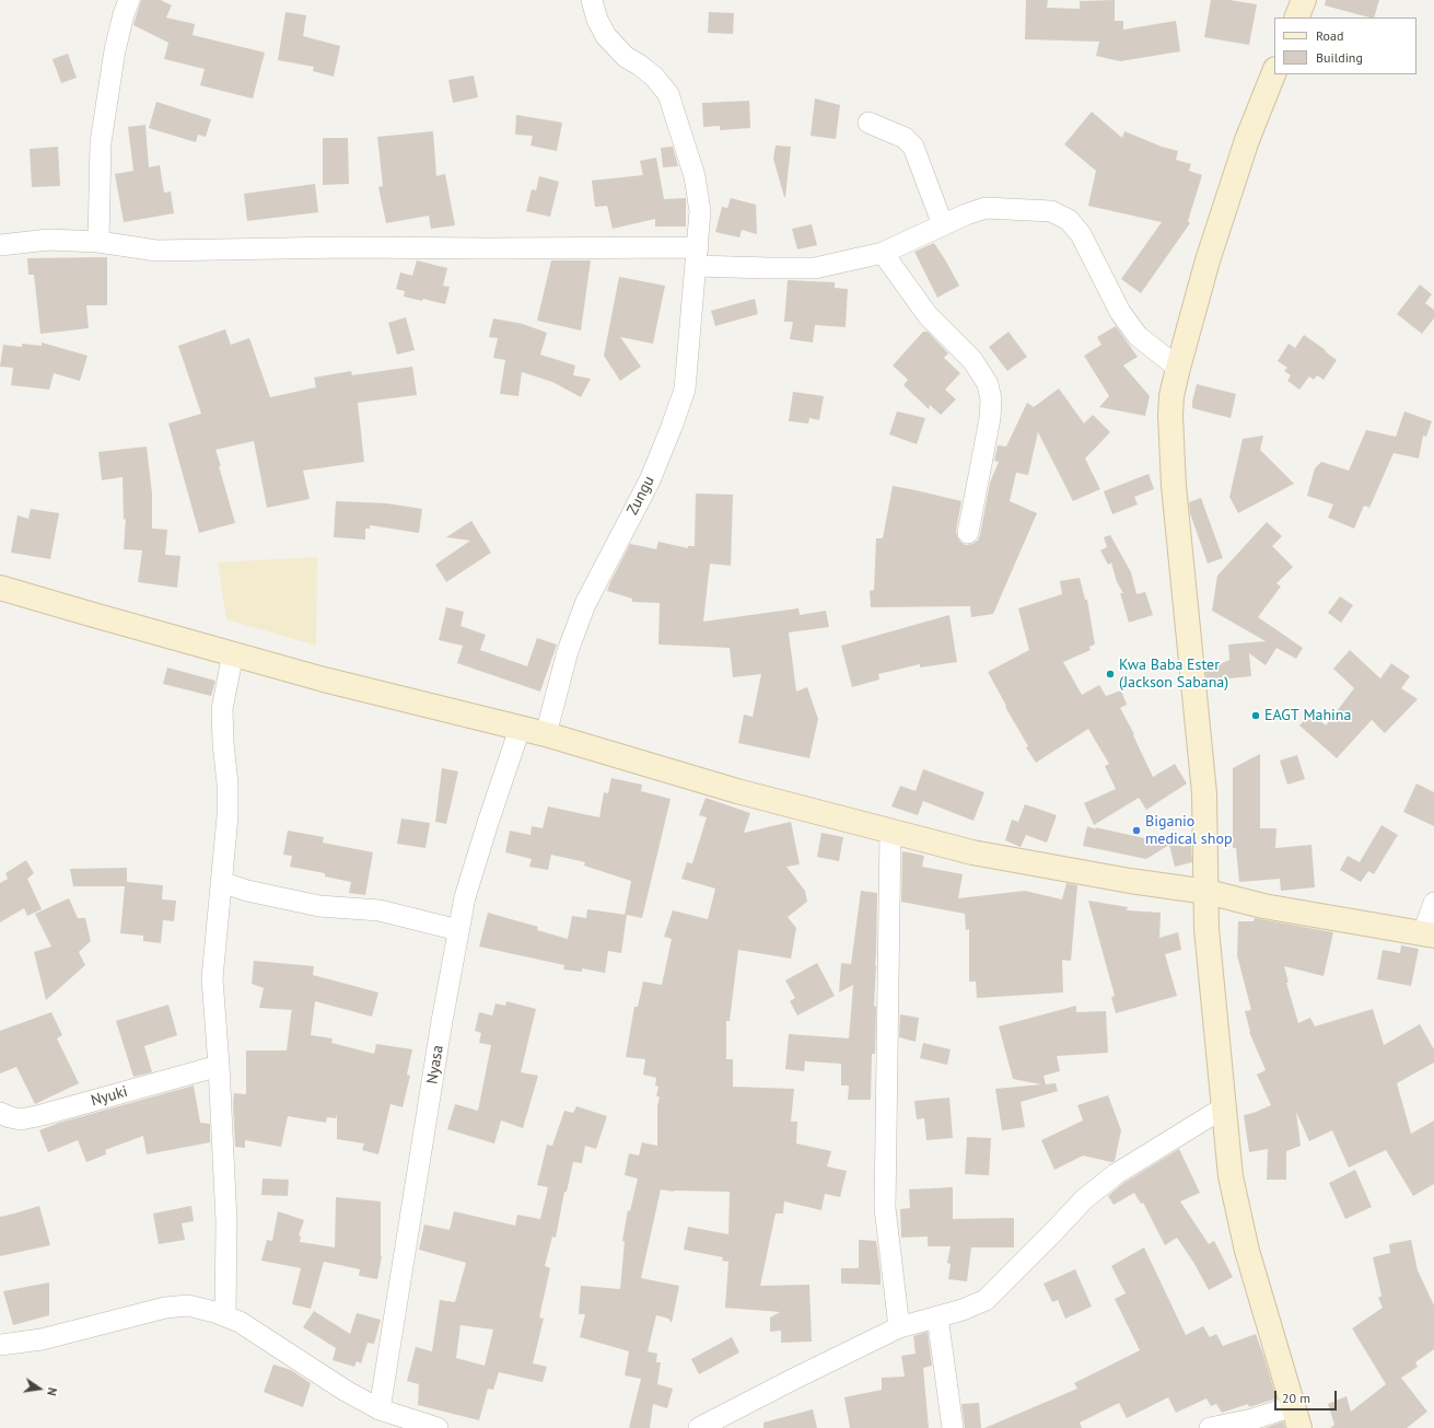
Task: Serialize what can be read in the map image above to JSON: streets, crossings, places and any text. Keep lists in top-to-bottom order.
{
  "streets": {
    "street": ["Zungu", "Nyasa", "Nyuki"]
  },
  "places": ["Kwa Baba Ester (Jackson Sabana)", "EAGT Mahina", "Biganio medical shop"],
  "legend": ["Road", "Building"],
  "scale_bar": "20 m",
  "north": "right"
}
